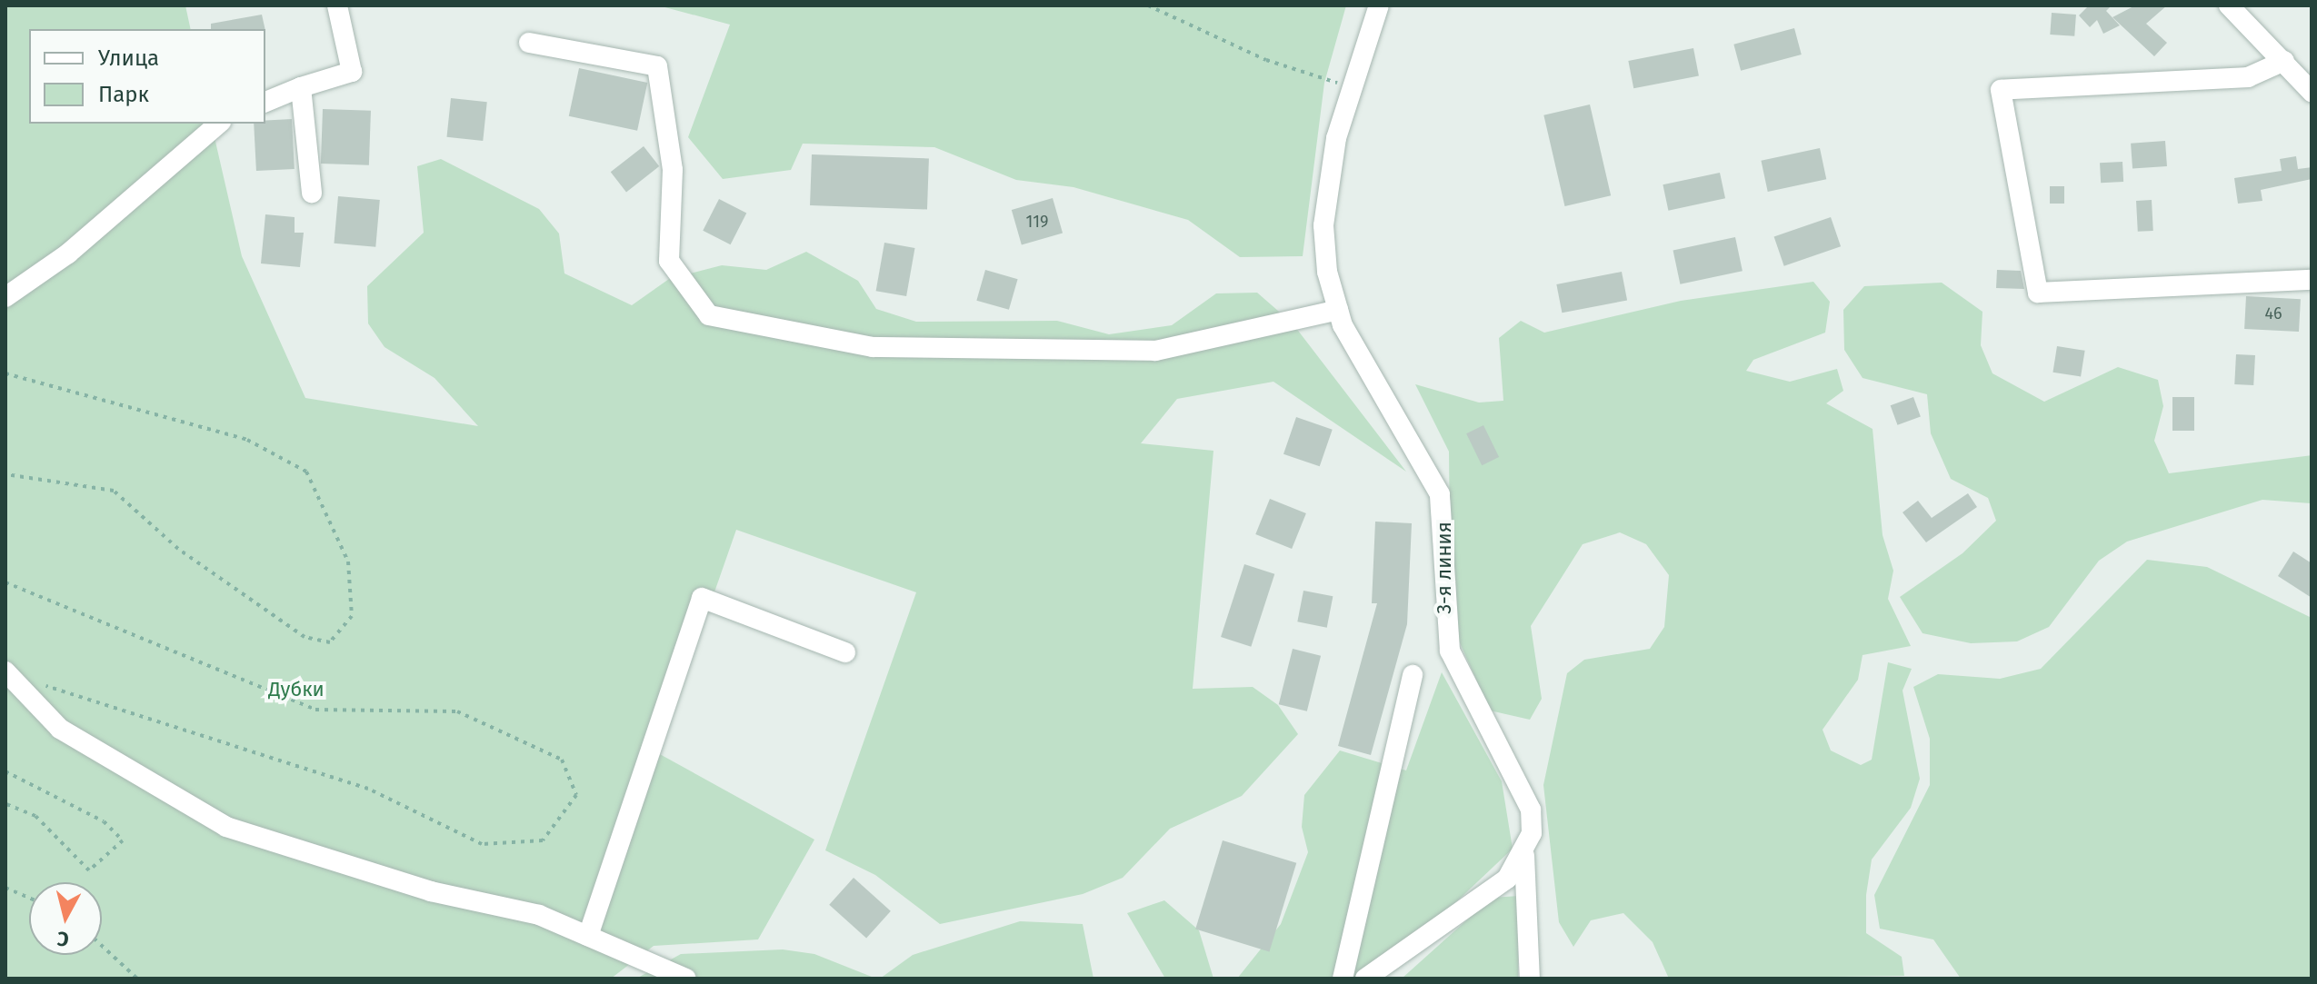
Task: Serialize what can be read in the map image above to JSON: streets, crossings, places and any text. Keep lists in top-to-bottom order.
{
  "streets": {
    "street": ["3-я линия"]
  },
  "parks": ["Дубки"],
  "house_numbers": ["119", "46"],
  "legend": ["Улица", "Парк"],
  "north": "bottom"
}
